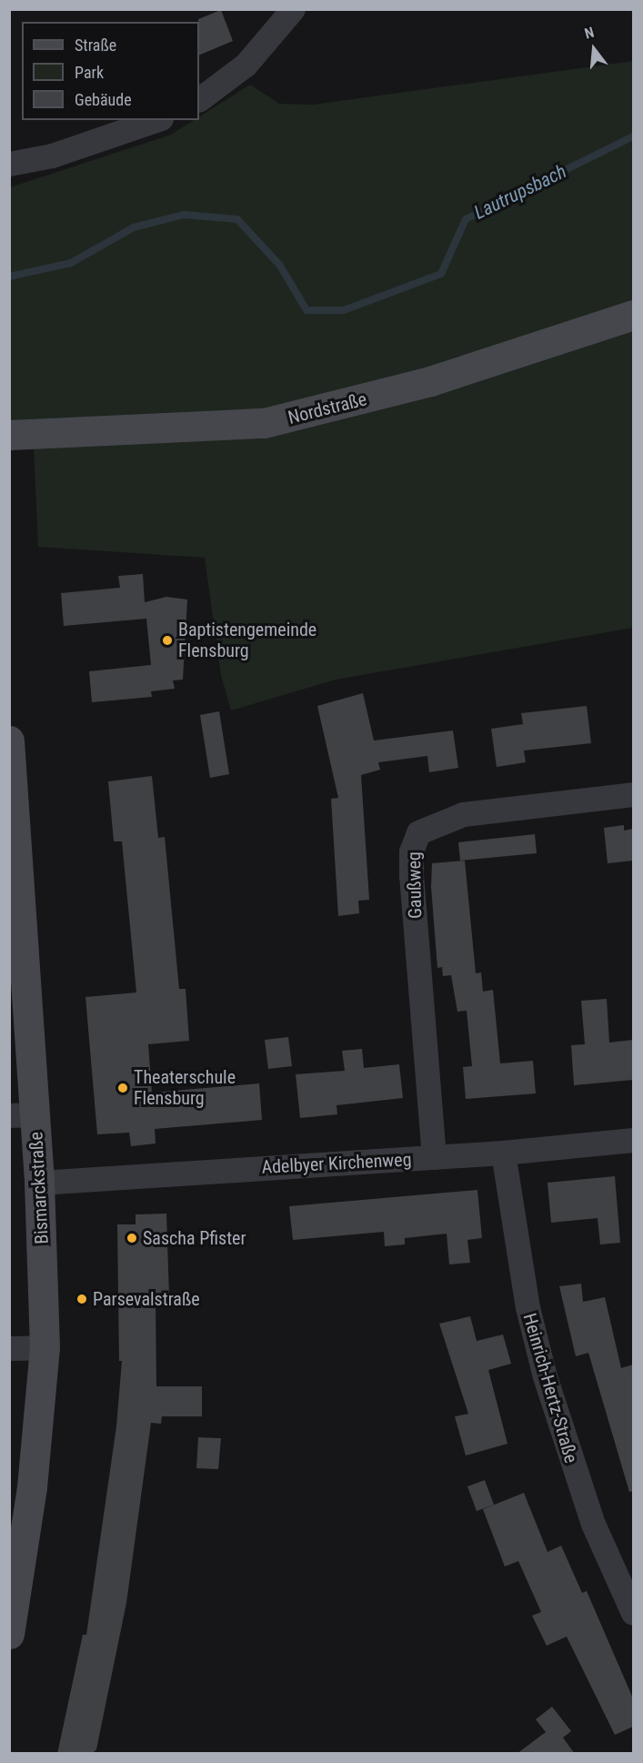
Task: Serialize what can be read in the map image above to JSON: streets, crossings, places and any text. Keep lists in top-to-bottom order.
{
  "streets": {
    "main road": ["Nordstraße", "Bismarckstraße"],
    "street": ["Gaußweg", "Adelbyer Kirchenweg", "Heinrich-Hertz-Straße"]
  },
  "crossings": [
    ["Gaußweg", "Adelbyer Kirchenweg"],
    ["Adelbyer Kirchenweg", "Bismarckstraße"],
    ["Adelbyer Kirchenweg", "Heinrich-Hertz-Straße"]
  ],
  "water": ["Lautrupsbach"],
  "places": [
    "Baptistengemeinde Flensburg",
    "Theaterschule Flensburg",
    "Sascha Pfister",
    "Parsevalstraße"
  ],
  "legend": ["Straße", "Park", "Gebäude"],
  "north": "top"
}
